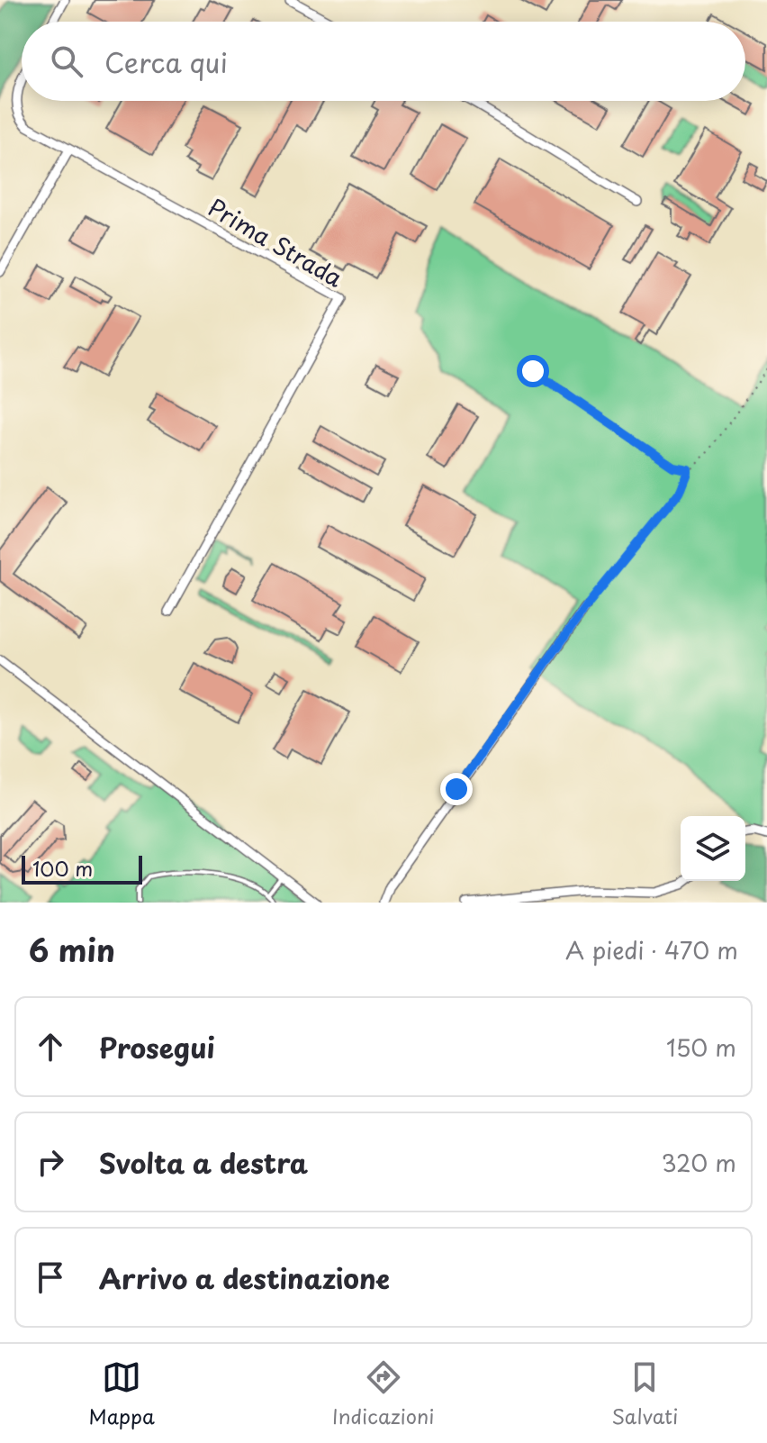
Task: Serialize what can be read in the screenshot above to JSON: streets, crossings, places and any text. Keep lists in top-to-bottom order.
{
  "streets": {
    "street": ["Prima Strada"]
  },
  "scale_bar": "100 m",
  "page": {
    "search": "Cerca qui",
    "scale": "100 m",
    "heading": ["6 min", "A piedi · 470 m"],
    "list": [
      ["Prosegui", "150 m"],
      ["Svolta a destra", "320 m"],
      "Arrivo a destinazione"
    ],
    "nav": ["Mappa", "Indicazioni", "Salvati"]
  }
}
